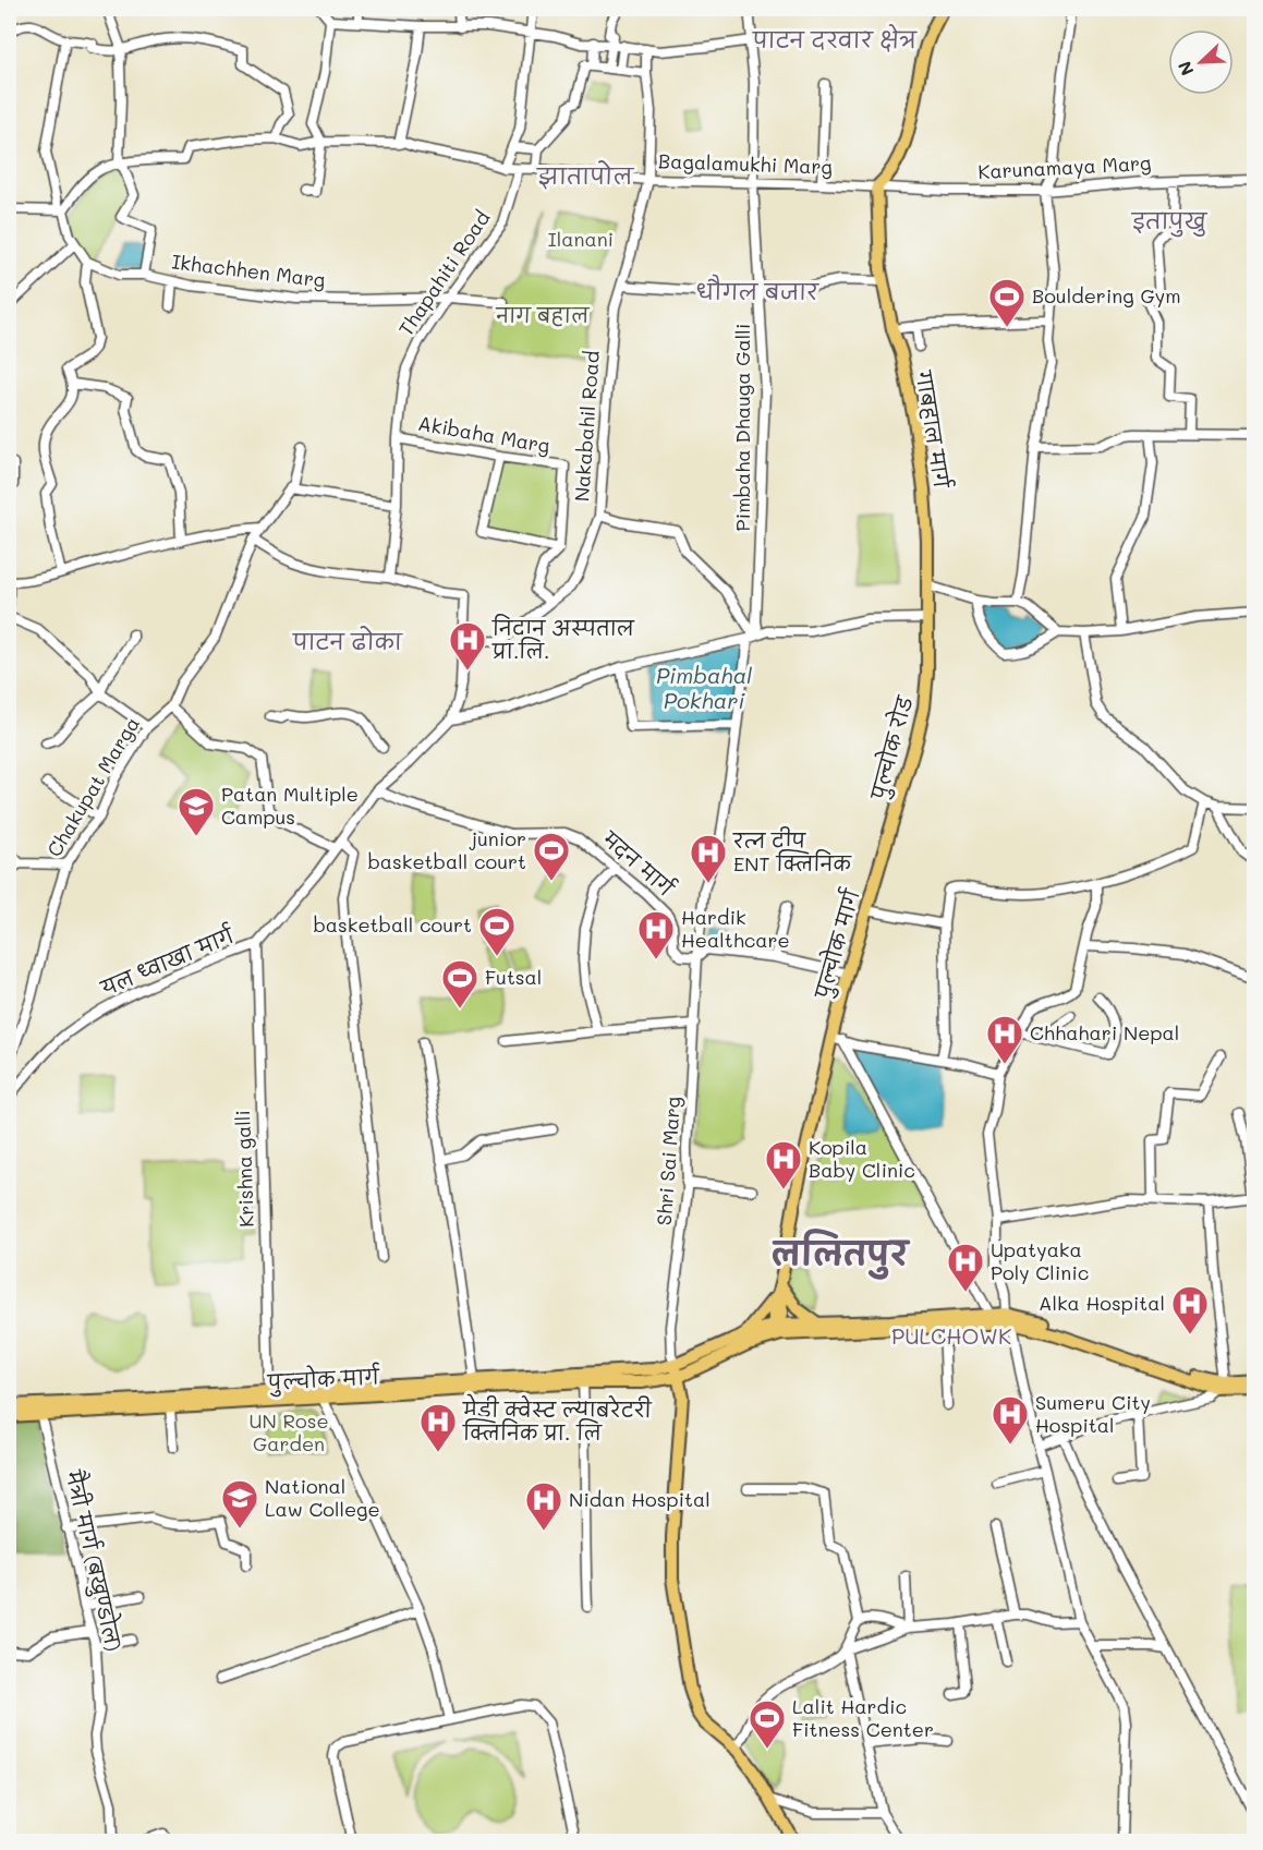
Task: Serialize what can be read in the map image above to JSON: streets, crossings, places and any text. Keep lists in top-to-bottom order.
{
  "streets": {
    "main road": ["गाबहाल मार्ग", "पुल्चोक रोड", "पुल्चोक मार्ग"],
    "street": [
      "Bagalamukhi Marg",
      "Karunamaya Marg",
      "Ikhachhen Marg",
      "Thapahiti Road",
      "Nakabahil Road",
      "Pimbaha Dhauga Galli",
      "Akibaha Marg",
      "Chakupat Marga",
      "मदन मार्ग",
      "यल ध्वाखा मार्ग",
      "Shri Sai Marg",
      "Krishna galli",
      "मैत्री मार्ग (बखुण्डोल)"
    ]
  },
  "crossings": [
    ["Bagalamukhi Marg", "Karunamaya Marg"],
    ["Bagalamukhi Marg", "Thapahiti Road"],
    ["Bagalamukhi Marg", "Nakabahil Road"],
    ["Bagalamukhi Marg", "Pimbaha Dhauga Galli"],
    ["Bagalamukhi Marg", "गाबहाल मार्ग"],
    ["Karunamaya Marg", "गाबहाल मार्ग"],
    ["Ikhachhen Marg", "Thapahiti Road"],
    ["Thapahiti Road", "Akibaha Marg"],
    ["Pimbaha Dhauga Galli", "Shri Sai Marg"],
    ["गाबहाल मार्ग", "पुल्चोक रोड"],
    ["पुल्चोक रोड", "पुल्चोक मार्ग"],
    ["मदन मार्ग", "Shri Sai Marg"],
    ["पुल्चोक मार्ग", "Krishna galli"],
    ["पुल्चोक मार्ग", "मैत्री मार्ग (बखुण्डोल)"],
    ["यल ध्वाखा मार्ग", "Krishna galli"]
  ],
  "districts": [
    "पाटन दरवार क्षेत्र",
    "झातापोल",
    "इतापुखु",
    "धौगल बजार",
    "पाटन ढोका",
    "ललितपुर",
    "PULCHOWK"
  ],
  "water": ["Pimbahal Pokhari"],
  "parks": ["Ilanani", "नाग बहाल", "UN Rose Garden"],
  "places": {
    "sports": [
      "Bouldering Gym",
      "junior basketball court",
      "basketball court",
      "Futsal",
      "Lalit Hardic Fitness Center"
    ],
    "hospital": [
      "निदान अस्पताल प्रा.लि.",
      "रत्न दीप ENT क्लिनिक",
      "Hardik Healthcare",
      "Chhahari Nepal",
      "Kopila Baby Clinic",
      "Upatyaka Poly Clinic",
      "Alka Hospital",
      "Sumeru City Hospital",
      "मेडी क्वेस्ट ल्याबरेटरी क्लिनिक प्रा. लि",
      "Nidan Hospital"
    ],
    "school or university": ["Patan Multiple Campus", "National Law College"]
  },
  "north": "bottom left"
}
